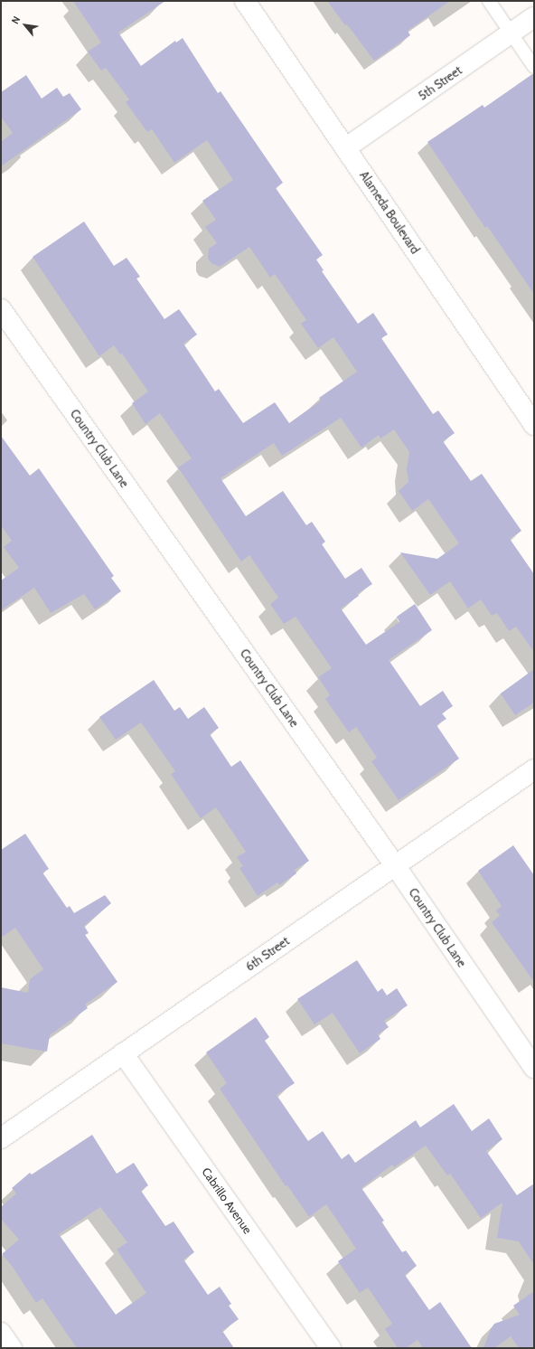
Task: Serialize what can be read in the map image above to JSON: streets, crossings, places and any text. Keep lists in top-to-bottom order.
{
  "streets": {
    "street": [
      "5th Street",
      "Alameda Boulevard",
      "Country Club Lane",
      "6th Street",
      "Cabrillo Avenue"
    ]
  },
  "crossings": [
    ["5th Street", "Alameda Boulevard"],
    ["Country Club Lane", "6th Street"],
    ["6th Street", "Cabrillo Avenue"]
  ],
  "north": "top left"
}
